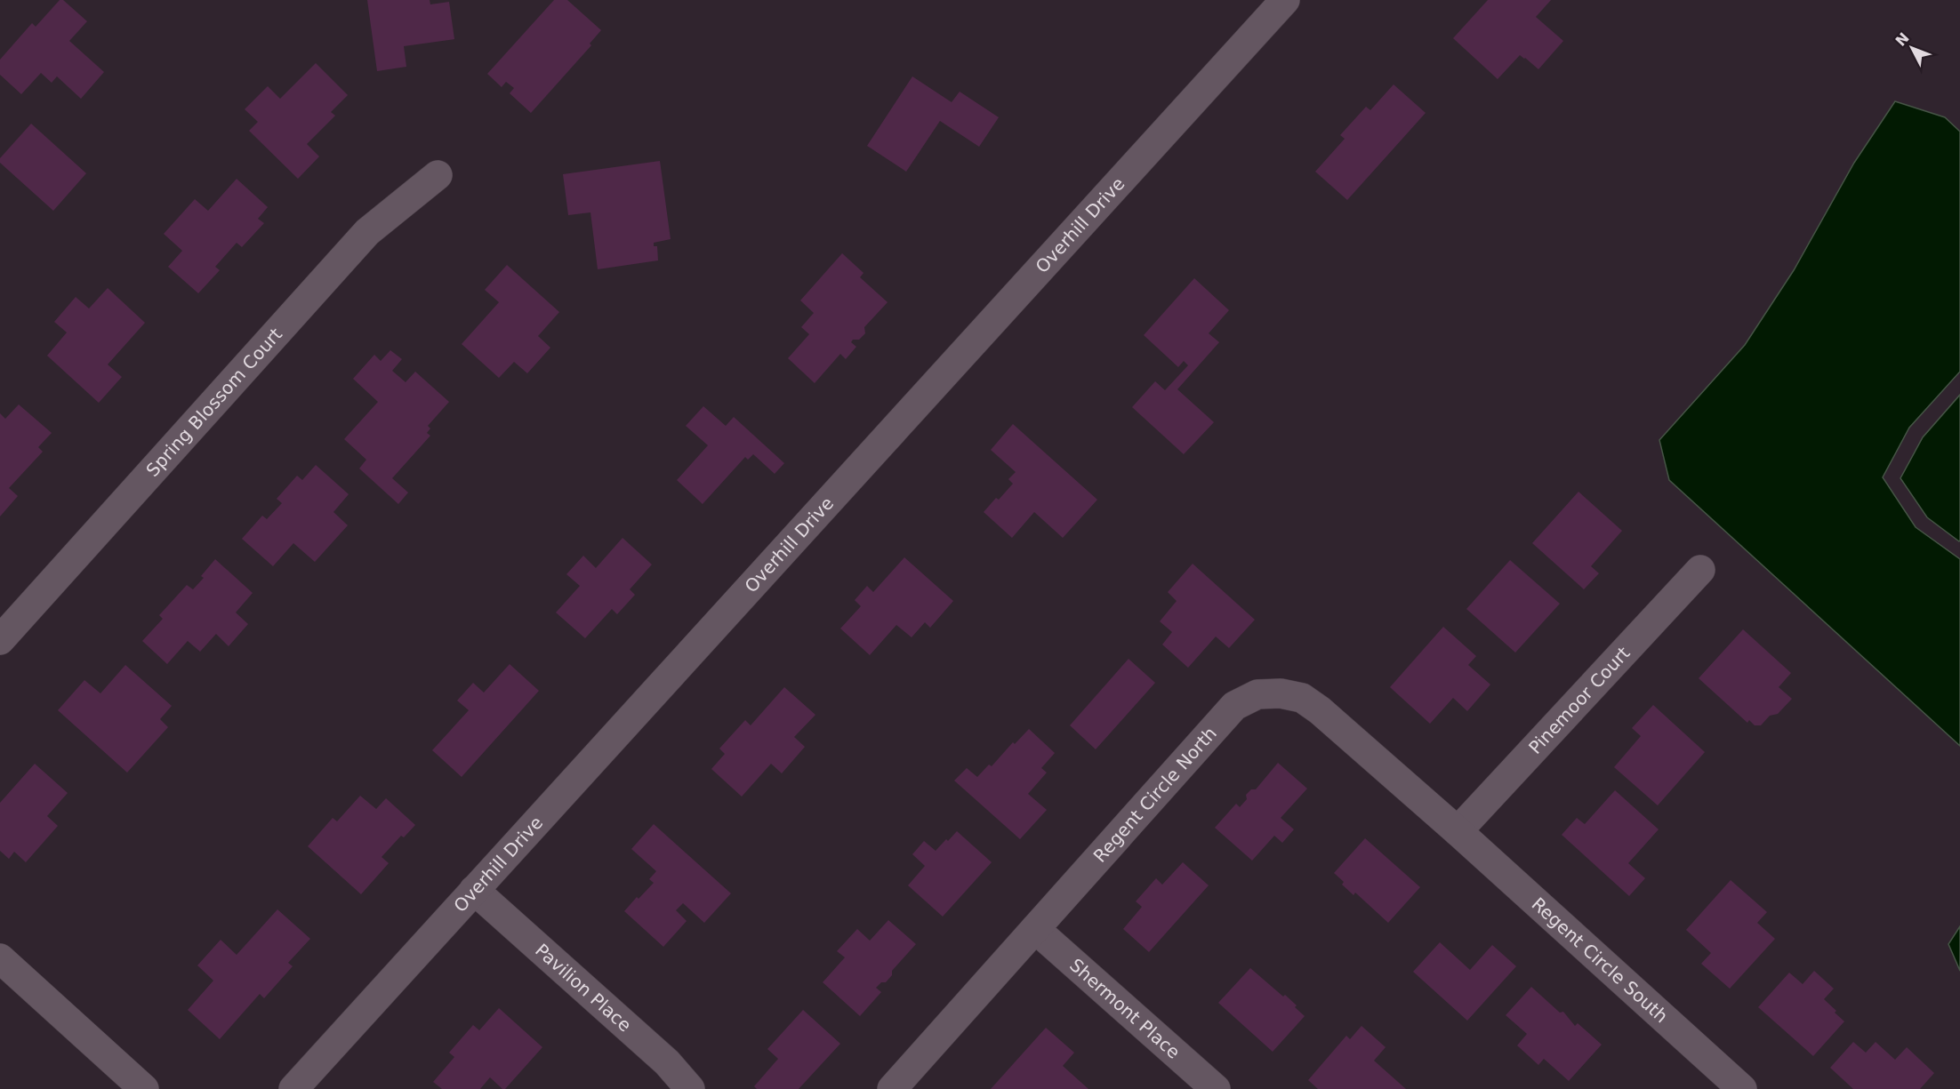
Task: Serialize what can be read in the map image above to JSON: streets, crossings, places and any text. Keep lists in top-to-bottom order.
{
  "streets": {
    "street": [
      "Overhill Drive",
      "Spring Blossom Court",
      "Pinemoor Court",
      "Regent Circle North",
      "Regent Circle South",
      "Pavilion Place",
      "Shermont Place"
    ]
  },
  "crossings": [
    ["Overhill Drive", "Pavilion Place"],
    ["Pinemoor Court", "Regent Circle North"],
    ["Pinemoor Court", "Regent Circle South"],
    ["Regent Circle North", "Regent Circle South"],
    ["Regent Circle North", "Shermont Place"]
  ],
  "north": "top left"
}
